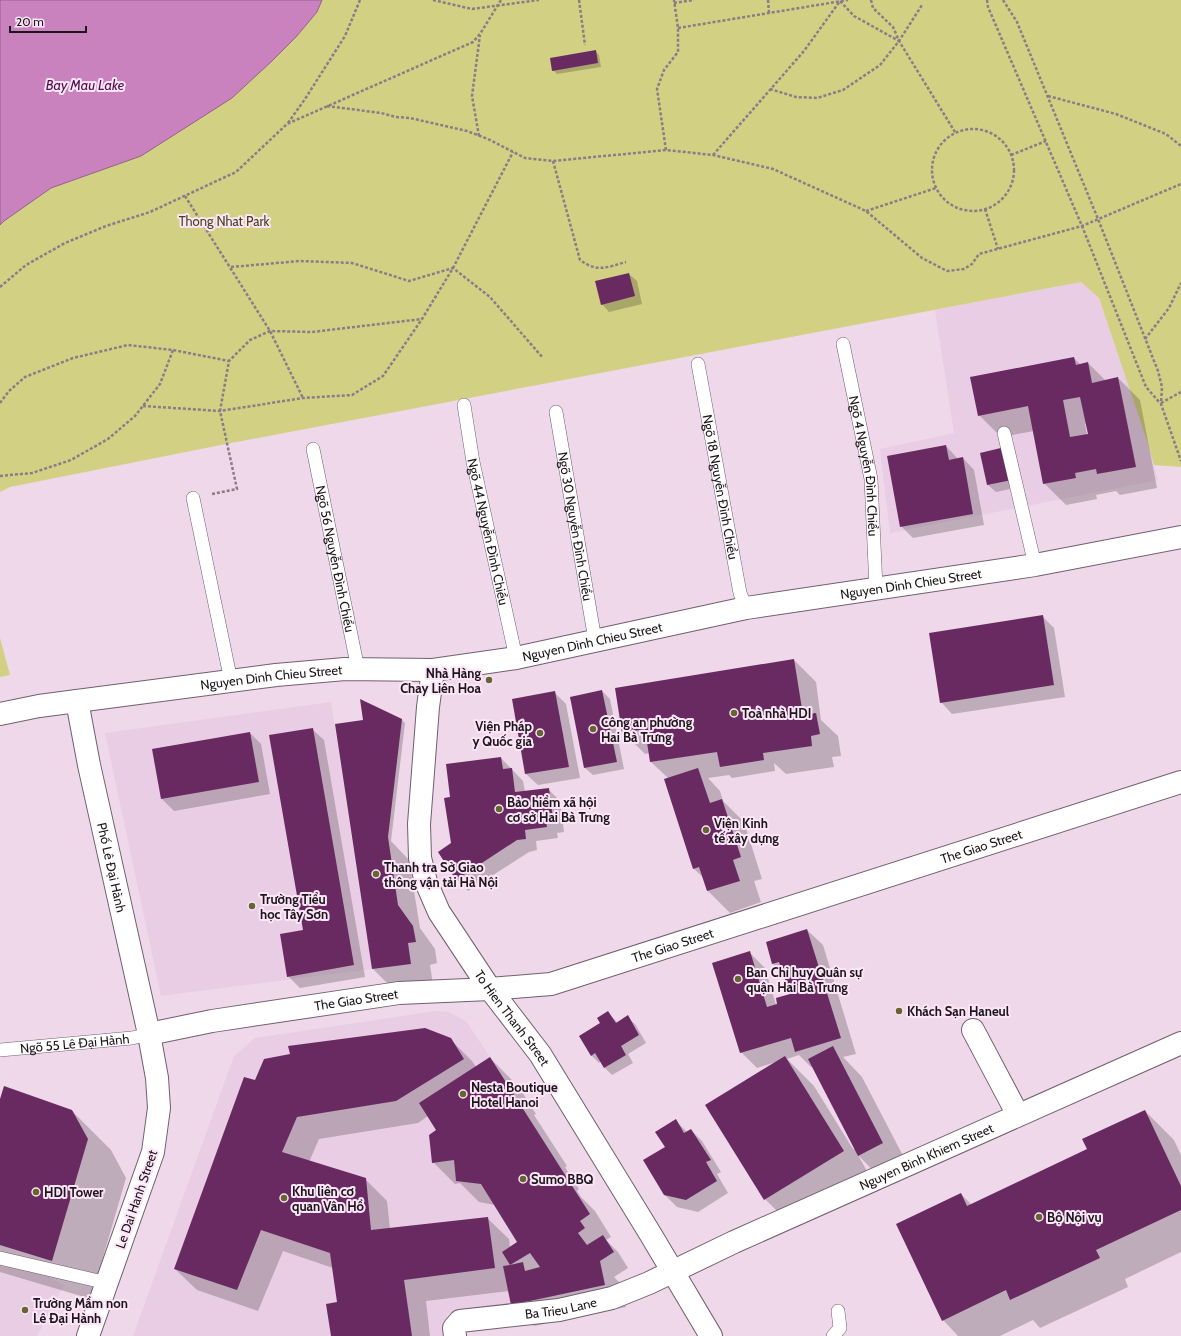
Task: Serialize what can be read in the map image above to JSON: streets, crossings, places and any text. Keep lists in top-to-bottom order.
{
  "streets": {
    "street": [
      "Nguyen Dinh Chieu Street",
      "The Giao Street",
      "Phố Lê Đại Hành",
      "To Hien Thanh Street",
      "Nguyen Binh Khiem Street",
      "Le Dai Hanh Street",
      "Ba Trieu Lane"
    ],
    "lane": [
      "Ngõ 4 Nguyễn Đình Chiểu",
      "Ngõ 18 Nguyễn Đình Chiểu",
      "Ngõ 30 Nguyễn Đình Chiểu",
      "Ngõ 44 Nguyễn Đình Chiểu",
      "Ngõ 56 Nguyễn Đình Chiểu",
      "Ngõ 55 Lê Đại Hành"
    ]
  },
  "crossings": [
    ["Ngõ 4 Nguyễn Đình Chiểu", "Nguyen Dinh Chieu Street"],
    ["Ngõ 18 Nguyễn Đình Chiểu", "Nguyen Dinh Chieu Street"],
    ["Ngõ 30 Nguyễn Đình Chiểu", "Nguyen Dinh Chieu Street"],
    ["Ngõ 44 Nguyễn Đình Chiểu", "Nguyen Dinh Chieu Street"],
    ["Ngõ 56 Nguyễn Đình Chiểu", "Nguyen Dinh Chieu Street"],
    ["Nguyen Dinh Chieu Street", "Phố Lê Đại Hành"],
    ["Nguyen Dinh Chieu Street", "To Hien Thanh Street"],
    ["The Giao Street", "Phố Lê Đại Hành"],
    ["The Giao Street", "To Hien Thanh Street"],
    ["The Giao Street", "Ngõ 55 Lê Đại Hành"],
    ["The Giao Street", "Le Dai Hanh Street"],
    ["Phố Lê Đại Hành", "Ngõ 55 Lê Đại Hành"],
    ["Phố Lê Đại Hành", "Le Dai Hanh Street"],
    ["To Hien Thanh Street", "Nguyen Binh Khiem Street"],
    ["To Hien Thanh Street", "Ba Trieu Lane"],
    ["Ngõ 55 Lê Đại Hành", "Le Dai Hanh Street"],
    ["Nguyen Binh Khiem Street", "Ba Trieu Lane"]
  ],
  "water": ["Bay Mau Lake"],
  "parks": ["Thong Nhat Park"],
  "places": [
    "Nhà Hàng Chay Liên Hoa",
    "Toà nhà HDI",
    "Công an phường Hai Bà Trưng",
    "Viện Pháp y Quốc gia",
    "Bảo hiểm xã hội cơ sở Hai Bà Trưng",
    "Viện Kinh tế xây dựng",
    "Thanh tra Sở Giao thông vận tải Hà Nội",
    "Trường Tiểu học Tây Sơn",
    "Ban Chỉ huy Quân sự quận Hai Bà Trưng",
    "Khách Sạn Haneul",
    "Nesta Boutique Hotel Hanoi",
    "Sumo BBQ",
    "HDI Tower",
    "Khu liên cơ quan Vân Hồ",
    "Bộ Nội vụ",
    "Trường Mầm non Lê Đại Hành"
  ],
  "scale_bar": "20 m"
}
